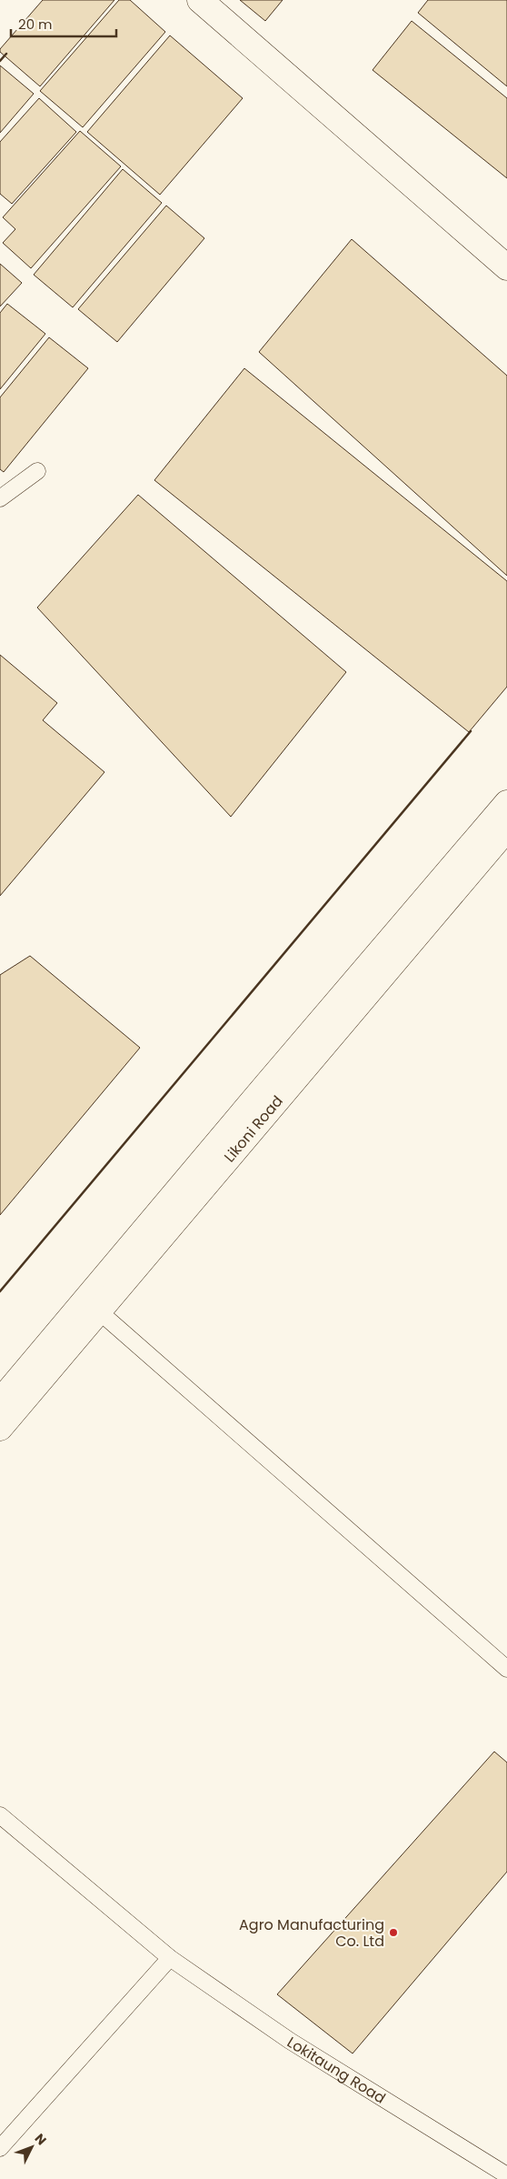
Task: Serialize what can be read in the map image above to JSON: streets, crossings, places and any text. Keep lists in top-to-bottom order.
{
  "streets": {
    "street": ["Likoni Road"],
    "lane": ["Lokitaung Road"]
  },
  "places": ["Agro Manufacturing Co. Ltd"],
  "scale_bar": "20 m",
  "north": "top right"
}
